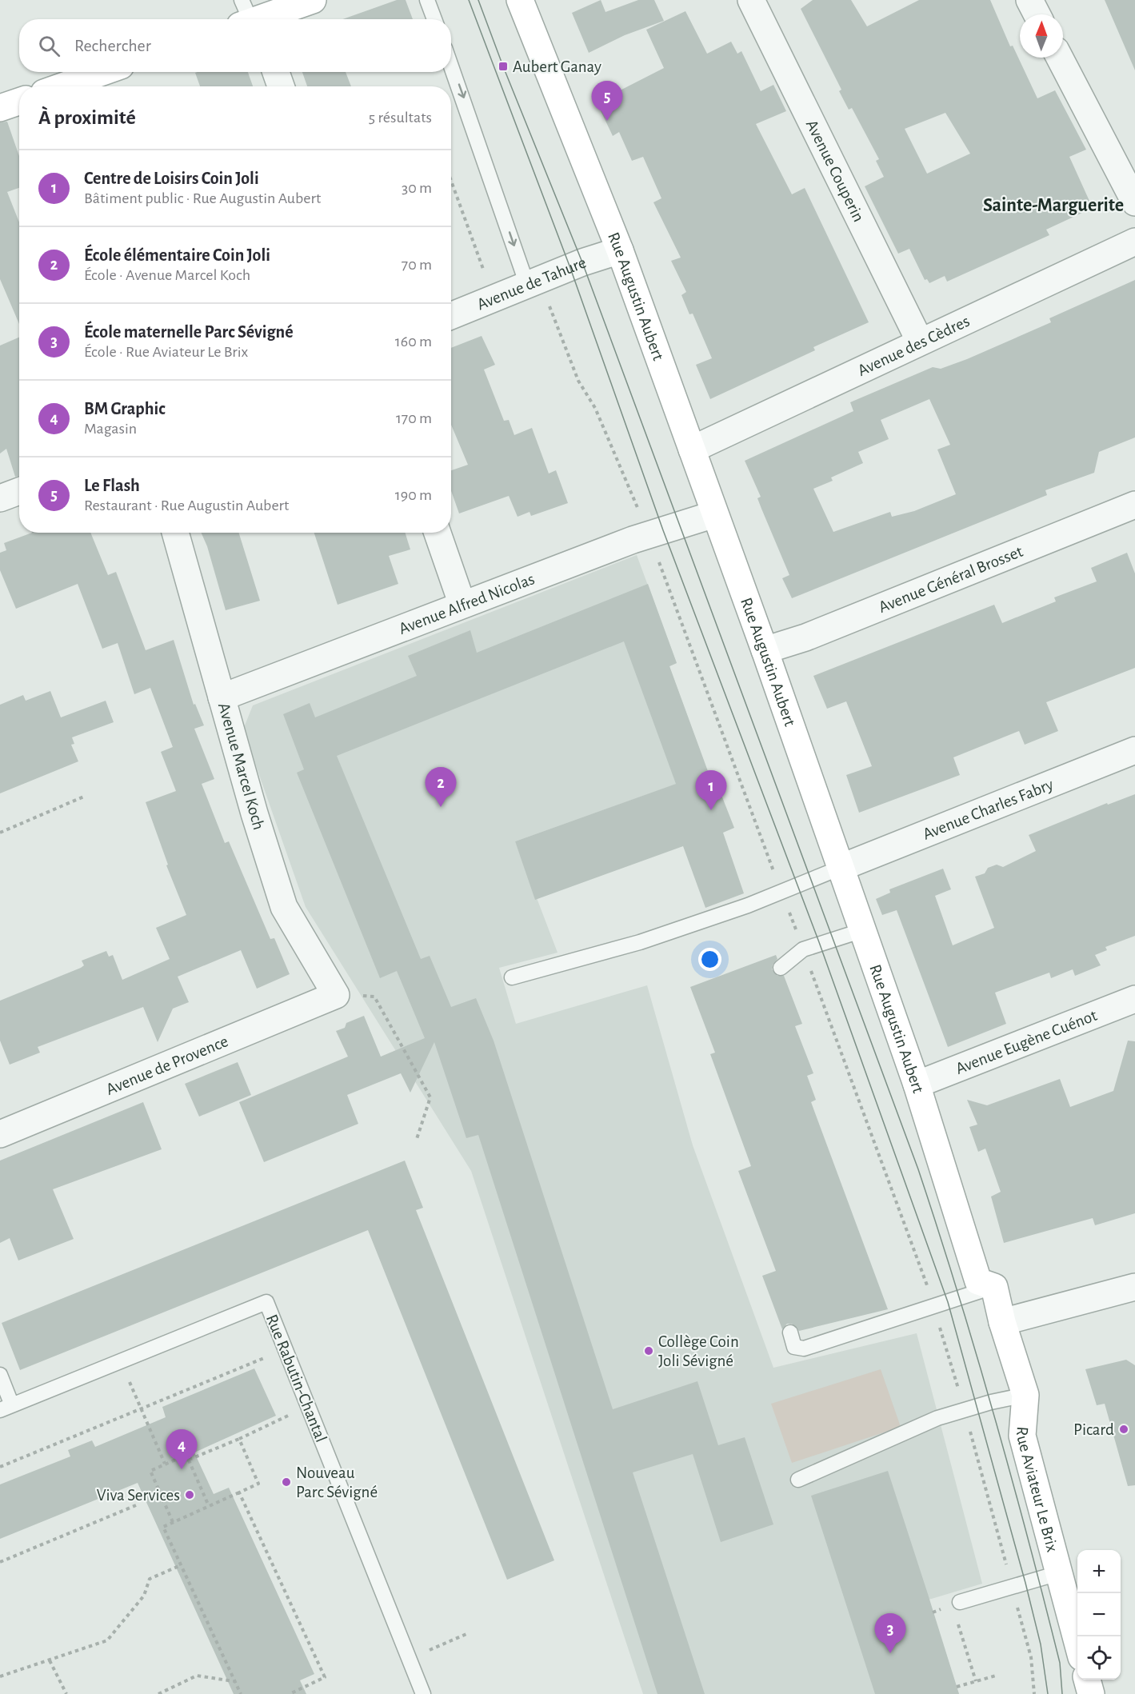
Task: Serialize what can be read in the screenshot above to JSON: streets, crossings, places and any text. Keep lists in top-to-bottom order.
{
  "streets": {
    "main road": ["Rue Augustin Aubert", "Rue Aviateur Le Brix"],
    "street": [
      "Avenue Couperin",
      "Avenue de Tahure",
      "Avenue des Cèdres",
      "Avenue Général Brosset",
      "Avenue Alfred Nicolas",
      "Avenue Marcel Koch",
      "Avenue Charles Fabry",
      "Avenue Eugène Cuénot",
      "Avenue de Provence"
    ],
    "lane": ["Rue Rabutin-Chantal"]
  },
  "crossings": [
    ["Avenue Couperin", "Avenue des Cèdres"],
    ["Avenue de Tahure", "Rue Augustin Aubert"],
    ["Rue Augustin Aubert", "Avenue des Cèdres"],
    ["Rue Augustin Aubert", "Avenue Général Brosset"],
    ["Rue Augustin Aubert", "Avenue Alfred Nicolas"],
    ["Rue Augustin Aubert", "Avenue Charles Fabry"],
    ["Rue Augustin Aubert", "Avenue Eugène Cuénot"],
    ["Avenue Alfred Nicolas", "Avenue Marcel Koch"],
    ["Avenue Marcel Koch", "Avenue de Provence"]
  ],
  "districts": ["Sainte-Marguerite"],
  "places": {
    "transit": ["Aubert Ganay"],
    "other": [
      "Collège Coin Joli Sévigné",
      "Picard",
      "Nouveau Parc Sévigné",
      "Viva Services"
    ]
  },
  "north": "top",
  "page": {
    "search": "Rechercher",
    "pins": [
      "5",
      "2",
      "1",
      "4",
      "3"
    ],
    "heading": ["À proximité", "5 résultats"],
    "list": [
      {
        "mark": "1",
        "name": "Centre de Loisirs Coin Joli",
        "note": "Bâtiment public · Rue Augustin Aubert",
        "value": "30 m"
      },
      {
        "mark": "2",
        "name": "École élémentaire Coin Joli",
        "note": "École · Avenue Marcel Koch",
        "value": "70 m"
      },
      {
        "mark": "3",
        "name": "École maternelle Parc Sévigné",
        "note": "École · Rue Aviateur Le Brix",
        "value": "160 m"
      },
      {
        "mark": "4",
        "name": "BM Graphic",
        "note": "Magasin",
        "value": "170 m"
      },
      {
        "mark": "5",
        "name": "Le Flash",
        "note": "Restaurant · Rue Augustin Aubert",
        "value": "190 m"
      }
    ],
    "map_buttons": ["+", "−"]
  }
}
